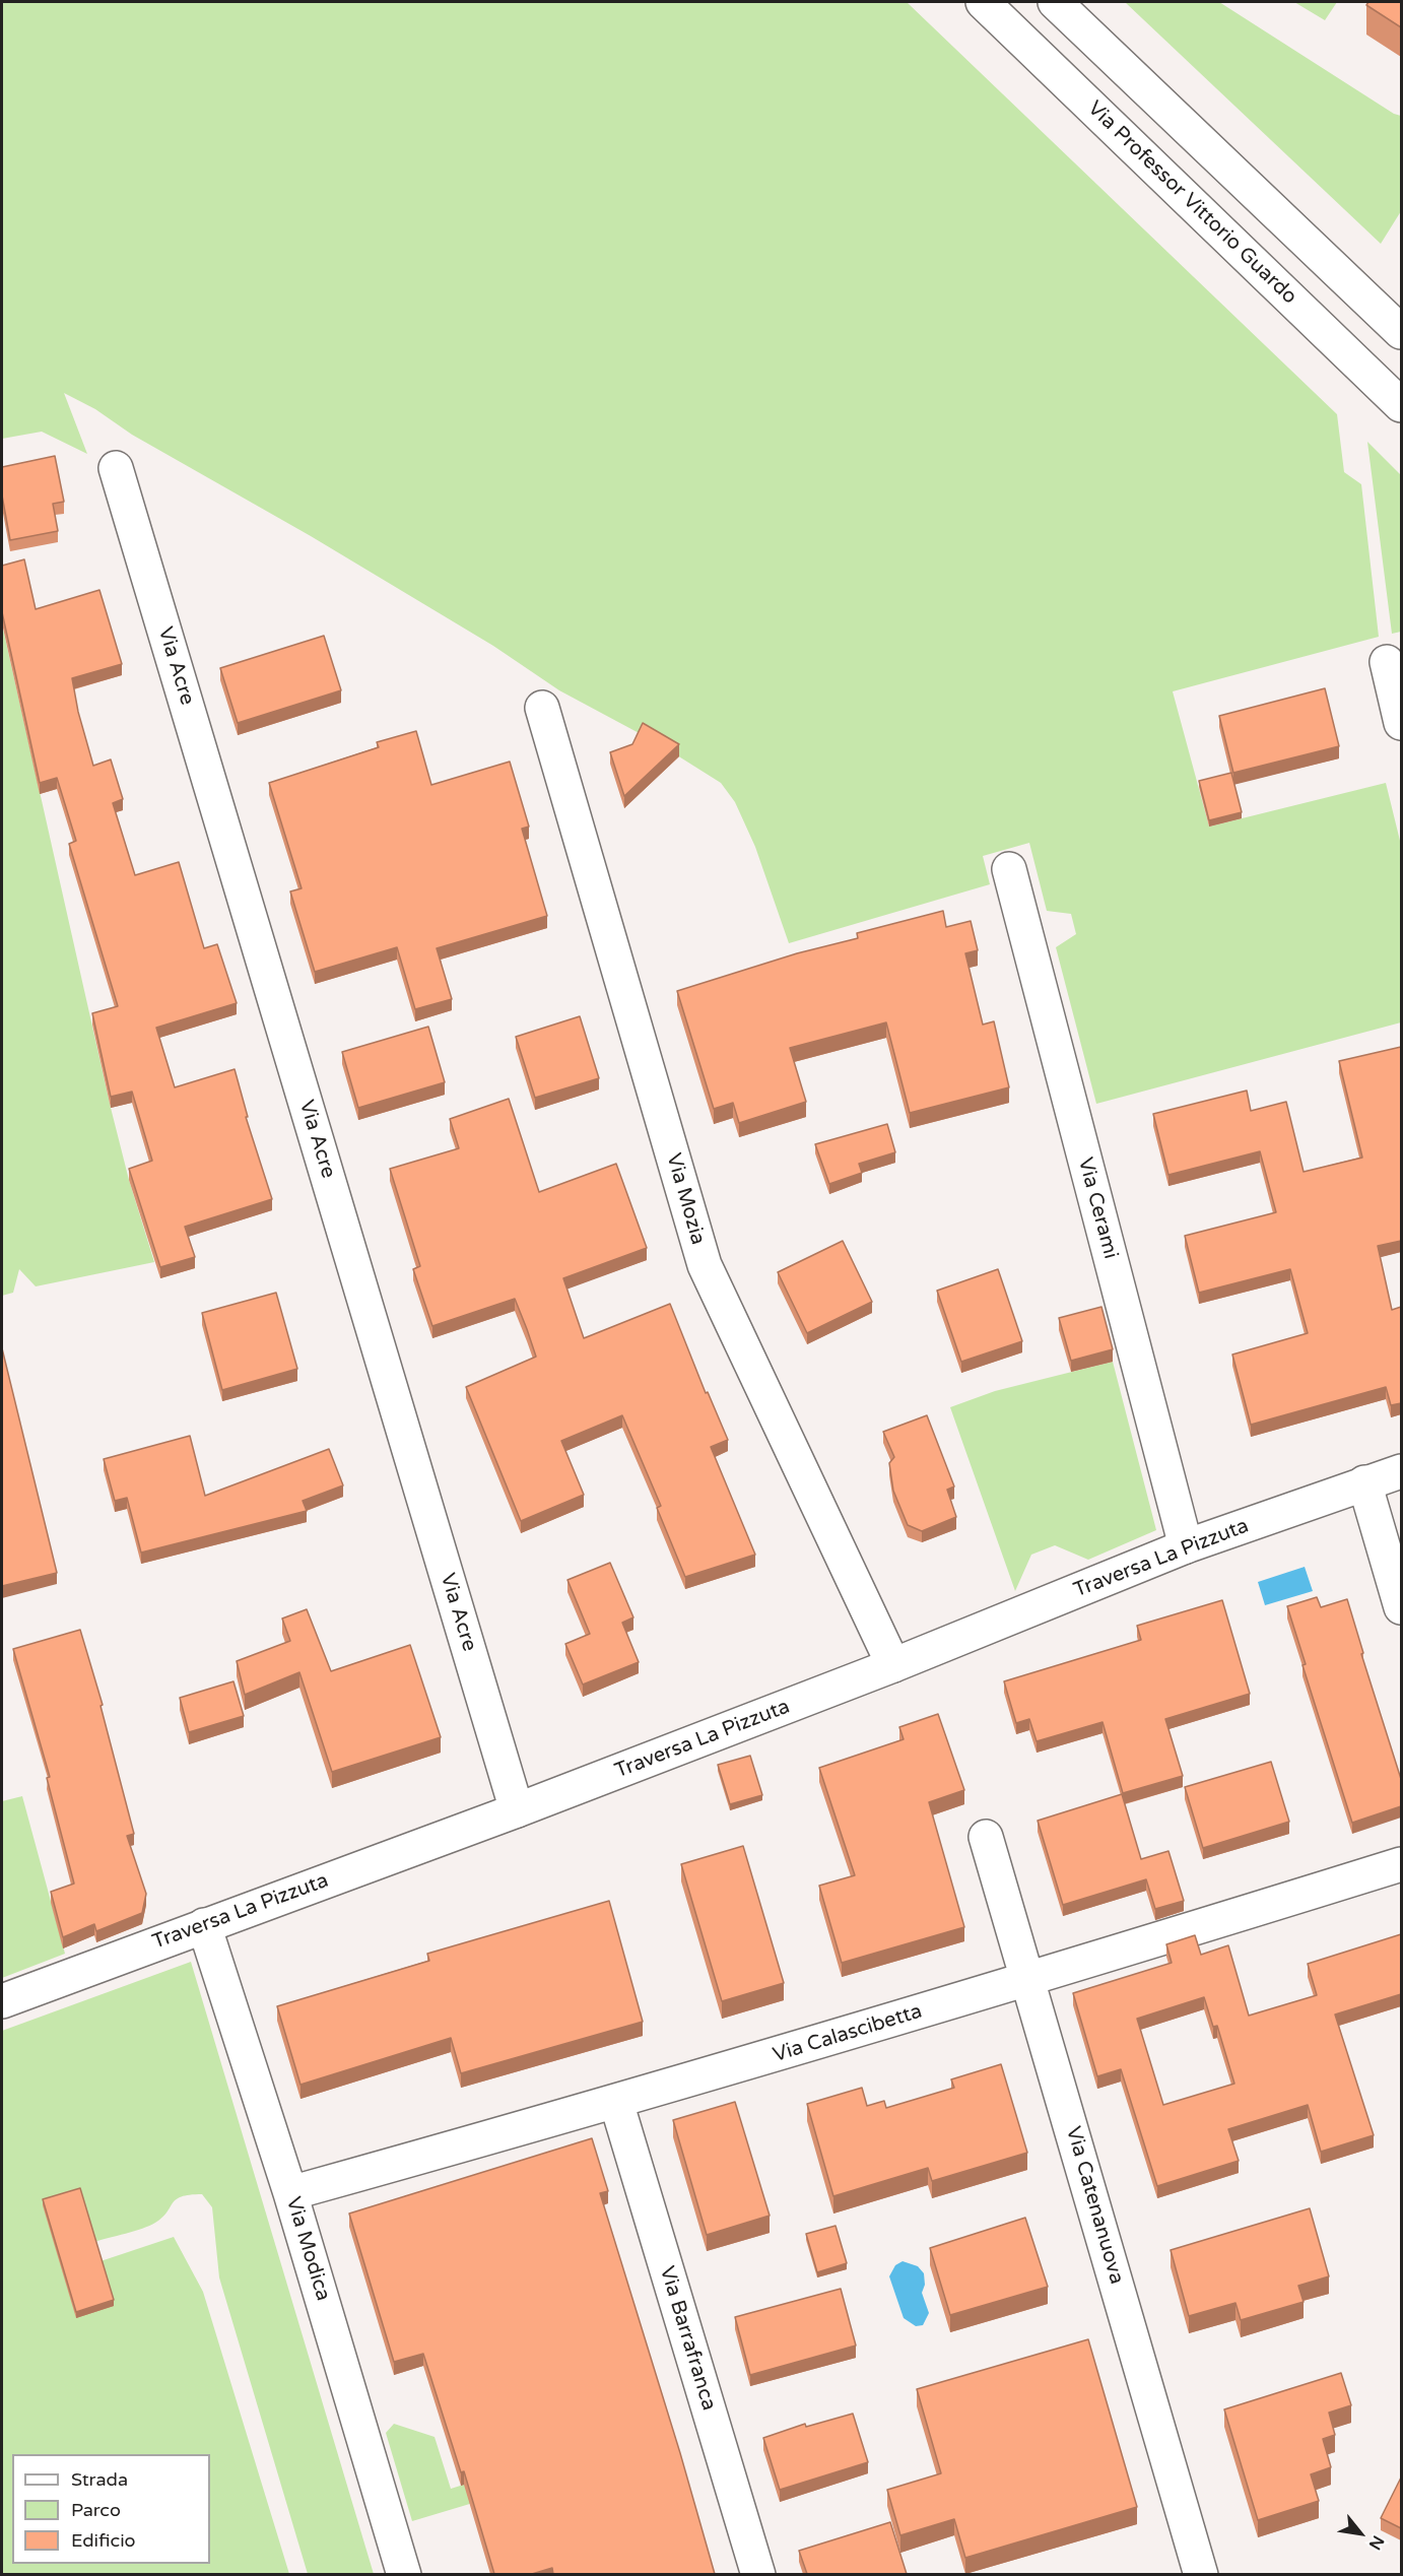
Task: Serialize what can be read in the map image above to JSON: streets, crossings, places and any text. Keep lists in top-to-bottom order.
{
  "streets": {
    "street": [
      "Via Professor Vittorio Guardo",
      "Via Acre",
      "Via Mozia",
      "Via Cerami",
      "Traversa La Pizzuta",
      "Via Calascibetta",
      "Via Catenanuova",
      "Via Modica",
      "Via Barrafranca"
    ]
  },
  "crossings": [
    ["Via Acre", "Traversa La Pizzuta"],
    ["Via Mozia", "Traversa La Pizzuta"],
    ["Via Cerami", "Traversa La Pizzuta"],
    ["Traversa La Pizzuta", "Via Modica"],
    ["Via Calascibetta", "Via Catenanuova"],
    ["Via Calascibetta", "Via Modica"],
    ["Via Calascibetta", "Via Barrafranca"]
  ],
  "legend": ["Strada", "Parco", "Edificio"],
  "north": "bottom right"
}
